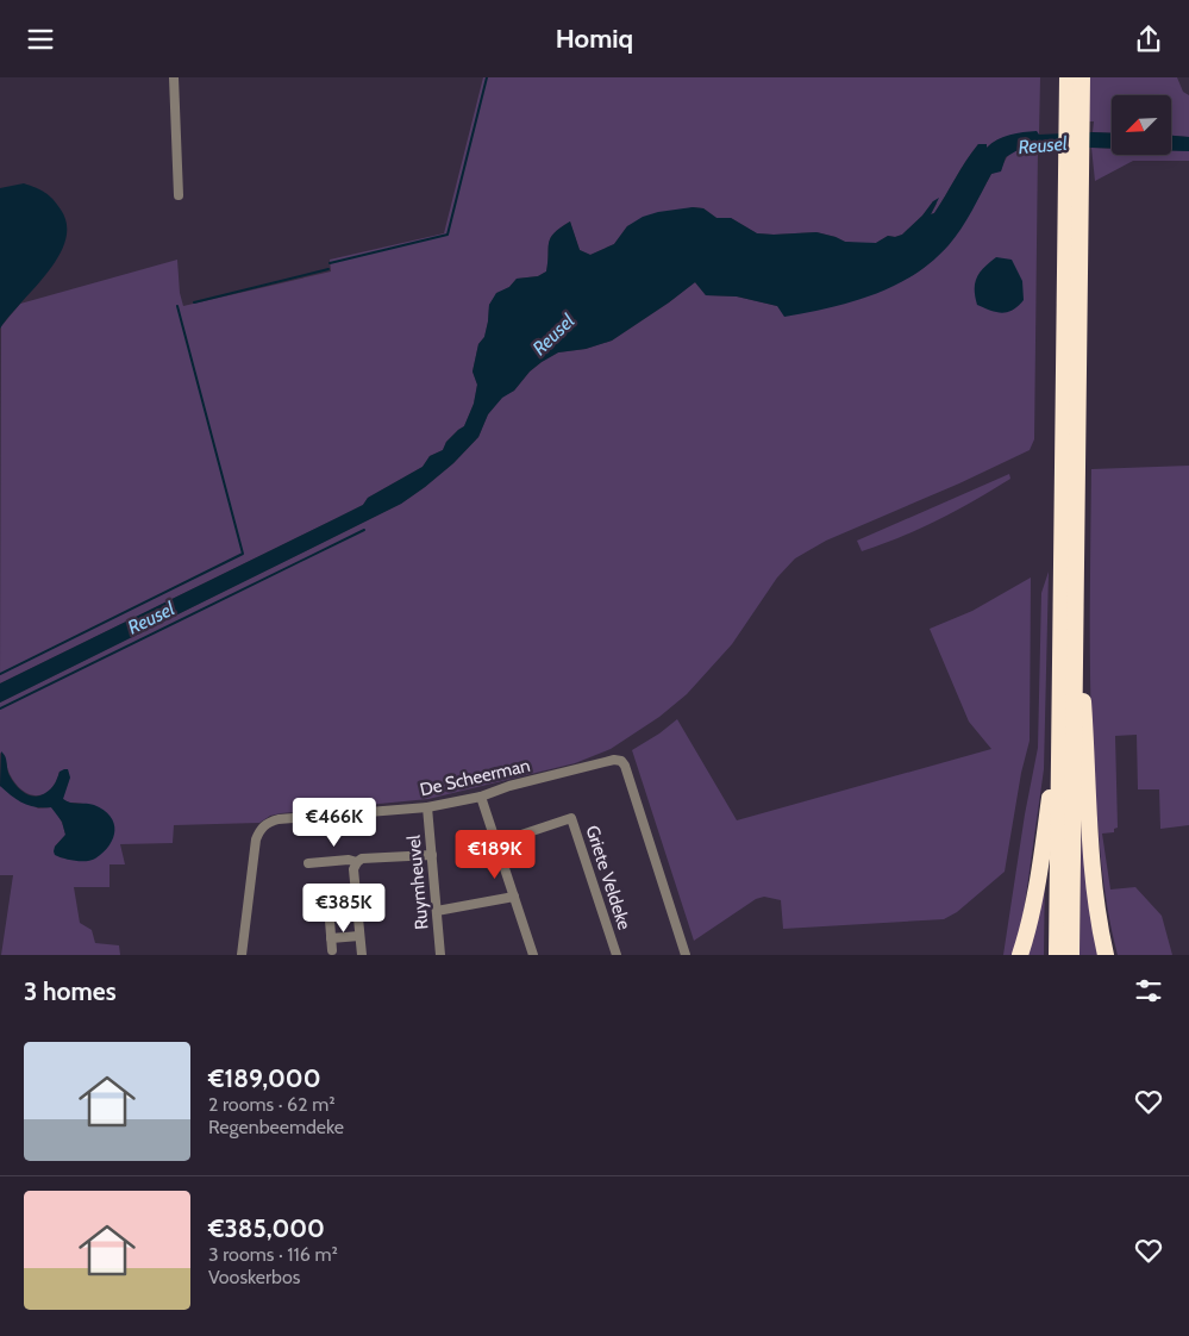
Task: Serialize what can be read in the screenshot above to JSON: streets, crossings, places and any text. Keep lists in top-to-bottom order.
{
  "streets": {
    "street": ["De Scheerman", "Griete Veldeke", "Ruymheuvel"]
  },
  "crossings": [
    ["De Scheerman", "Ruymheuvel"]
  ],
  "water": ["Reusel"],
  "north": "bottom left",
  "page": {
    "header": "Homiq",
    "price": ["€466K", "€189K", "€385K"],
    "heading": "3 homes",
    "list": [
      {
        "name": "€189,000",
        "note": "2 rooms · 62 m² · Regenbeemdeke"
      },
      {
        "name": "€385,000",
        "note": "3 rooms · 116 m² · Vooskerbos"
      }
    ]
  }
}
